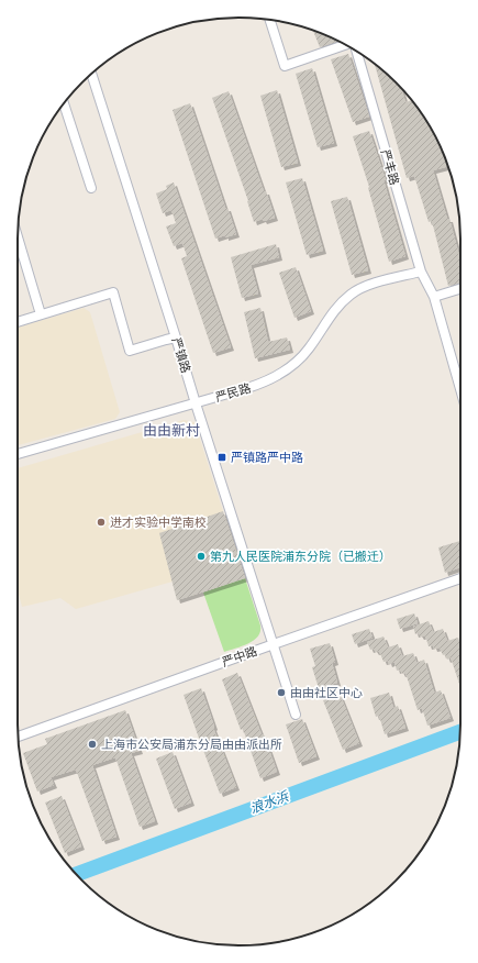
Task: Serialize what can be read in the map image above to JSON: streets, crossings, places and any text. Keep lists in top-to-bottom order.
{
  "streets": {
    "street": [
      "严丰路",
      "严镇路",
      "严民路",
      "严中路"
    ]
  },
  "crossings": [
    ["严丰路", "严民路"],
    ["严镇路", "严民路"],
    ["严镇路", "严中路"]
  ],
  "districts": ["由由新村"],
  "water": ["浪水浜"],
  "places": {
    "transit": ["严镇路严中路"],
    "other": [
      "进才实验中学南校",
      "第九人民医院浦东分院（已搬迁）",
      "由由社区中心",
      "上海市公安局浦东分局由由派出所"
    ]
  }
}
